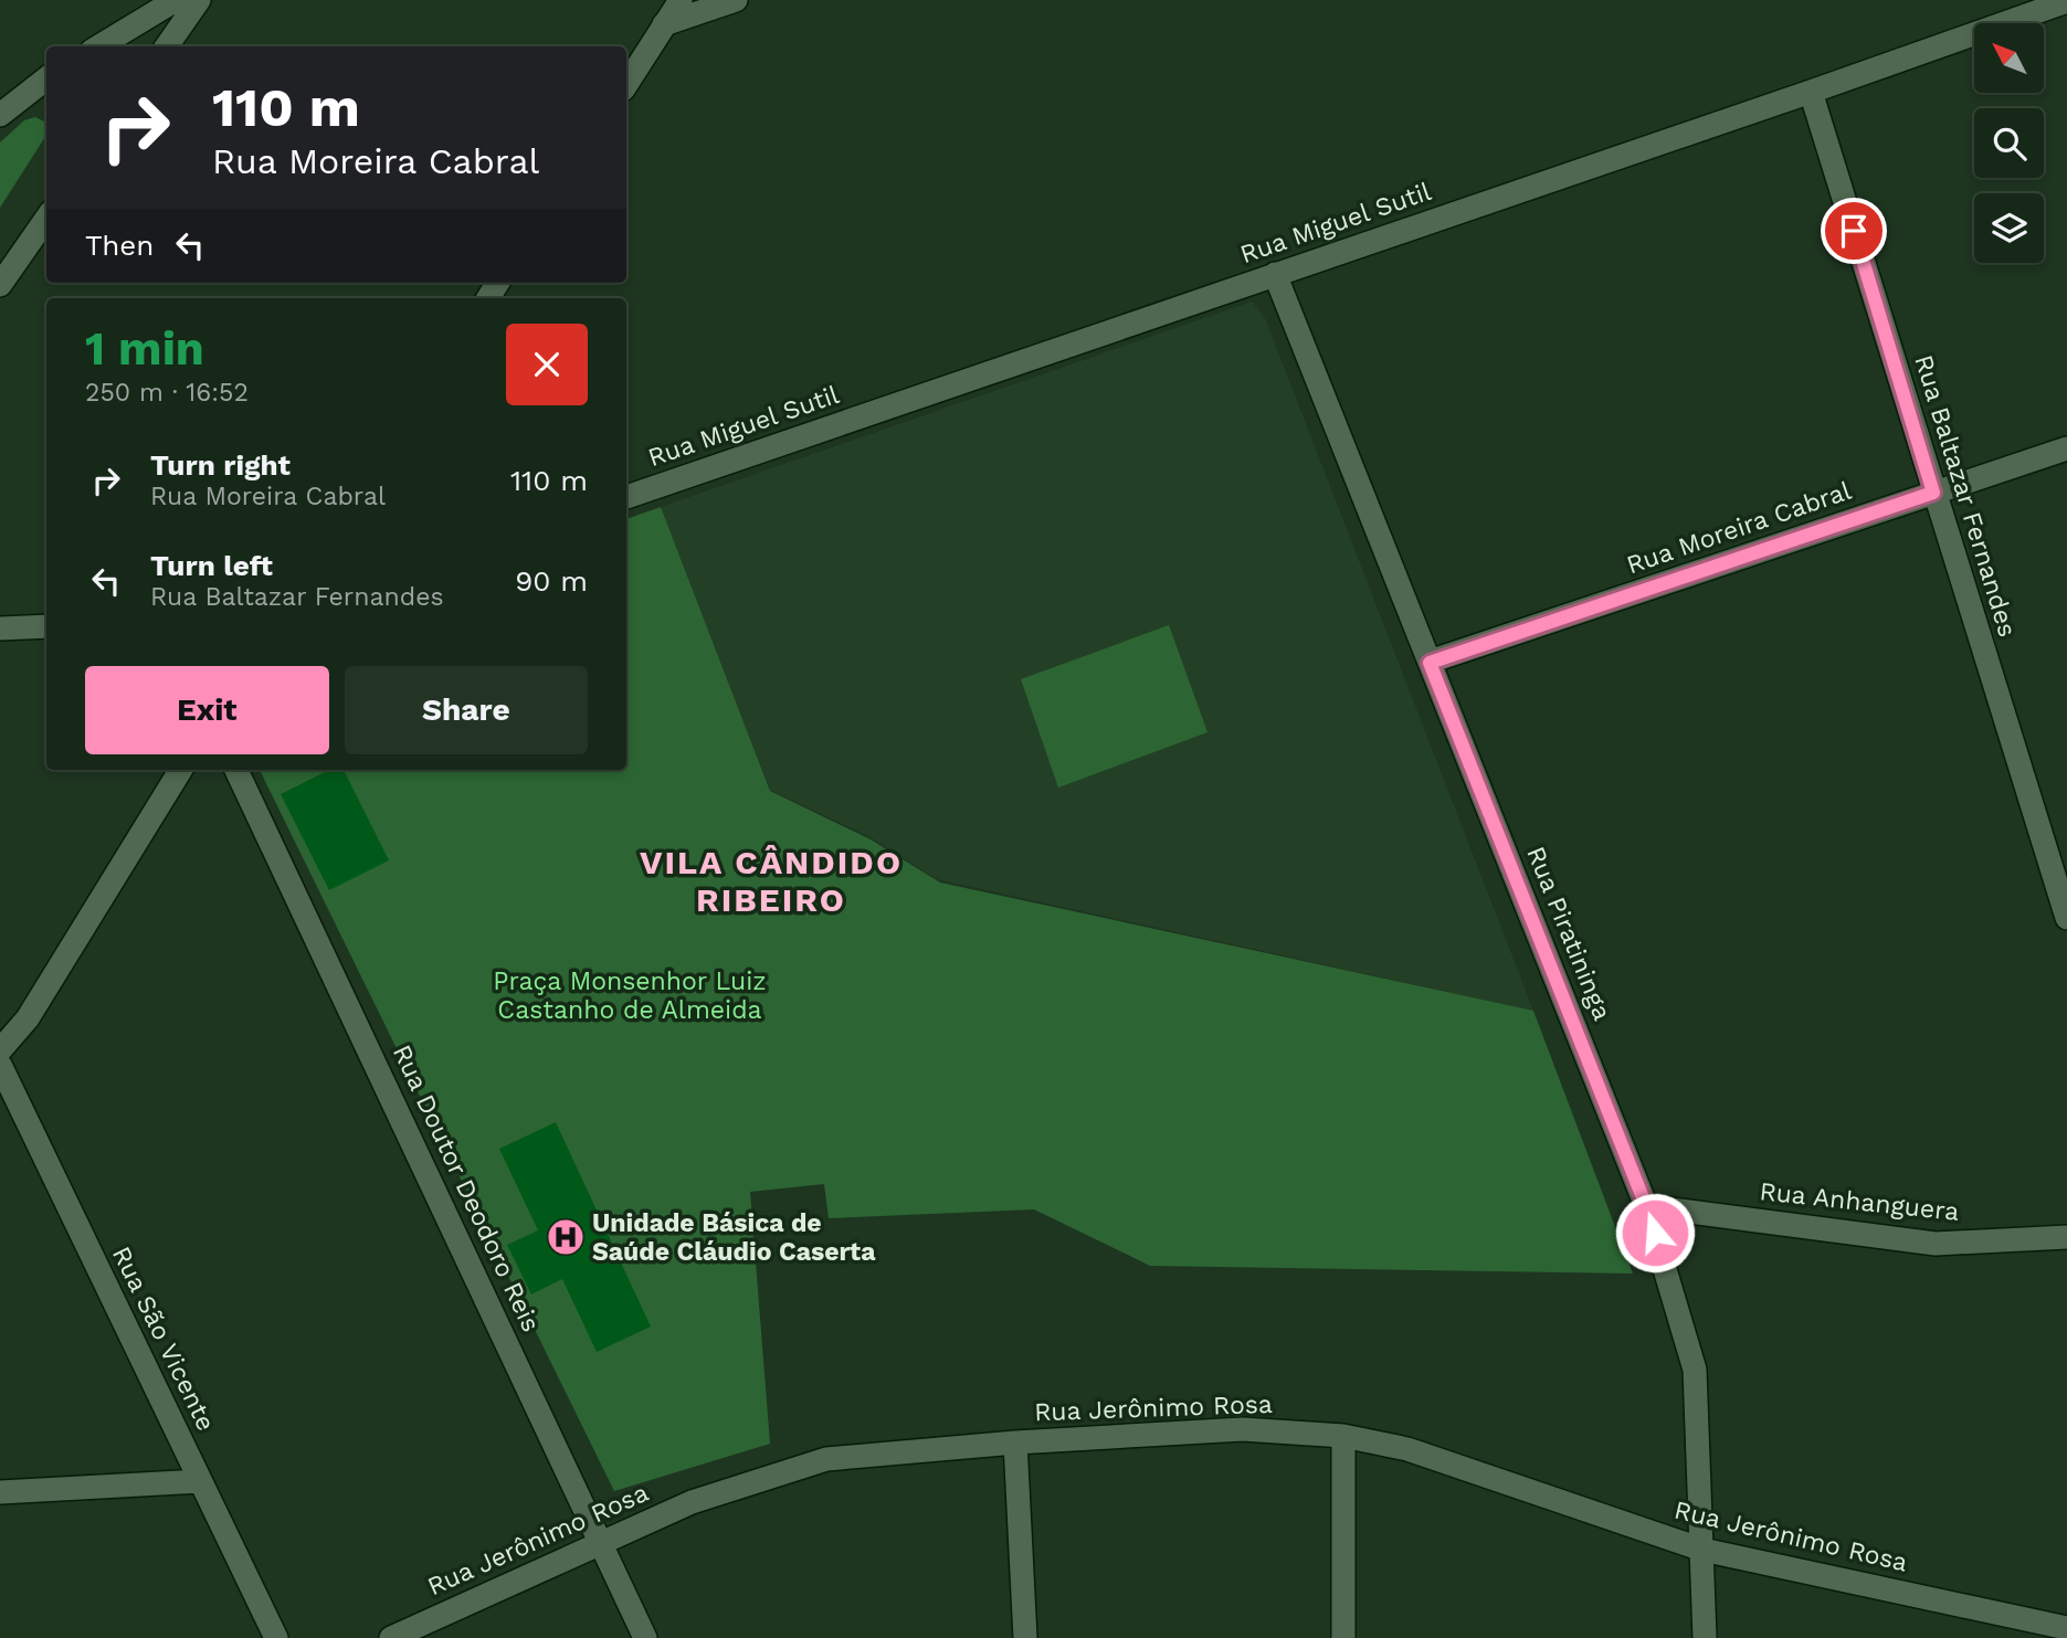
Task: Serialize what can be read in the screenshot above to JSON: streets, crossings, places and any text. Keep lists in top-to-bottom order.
{
  "streets": {
    "street": [
      "Rua Miguel Sutil",
      "Rua Baltazar Fernandes",
      "Rua Moreira Cabral",
      "Rua Piratininga",
      "Rua Doutor Deodoro Reis",
      "Rua Anhanguera",
      "Rua São Vicente",
      "Rua Jerônimo Rosa"
    ]
  },
  "crossings": [
    ["Rua Miguel Sutil", "Rua Baltazar Fernandes"],
    ["Rua Miguel Sutil", "Rua Piratininga"],
    ["Rua Baltazar Fernandes", "Rua Moreira Cabral"],
    ["Rua Moreira Cabral", "Rua Piratininga"],
    ["Rua Piratininga", "Rua Anhanguera"],
    ["Rua Piratininga", "Rua Jerônimo Rosa"],
    ["Rua Doutor Deodoro Reis", "Rua Jerônimo Rosa"]
  ],
  "districts": ["VILA CÂNDIDO RIBEIRO"],
  "parks": ["Praça Monsenhor Luiz Castanho de Almeida"],
  "places": {
    "hospital": ["Unidade Básica de Saúde Cláudio Caserta"]
  },
  "north": "top left",
  "page": {
    "turn": ["110 m", "Rua Moreira Cabral"],
    "then": "Then",
    "heading": ["1 min", "250 m · 16:52"],
    "list": [
      {
        "name": "Turn right",
        "note": "Rua Moreira Cabral",
        "value": "110 m"
      },
      {
        "name": "Turn left",
        "note": "Rua Baltazar Fernandes",
        "value": "90 m"
      }
    ],
    "buttons": ["Exit", "Share"]
  }
}
